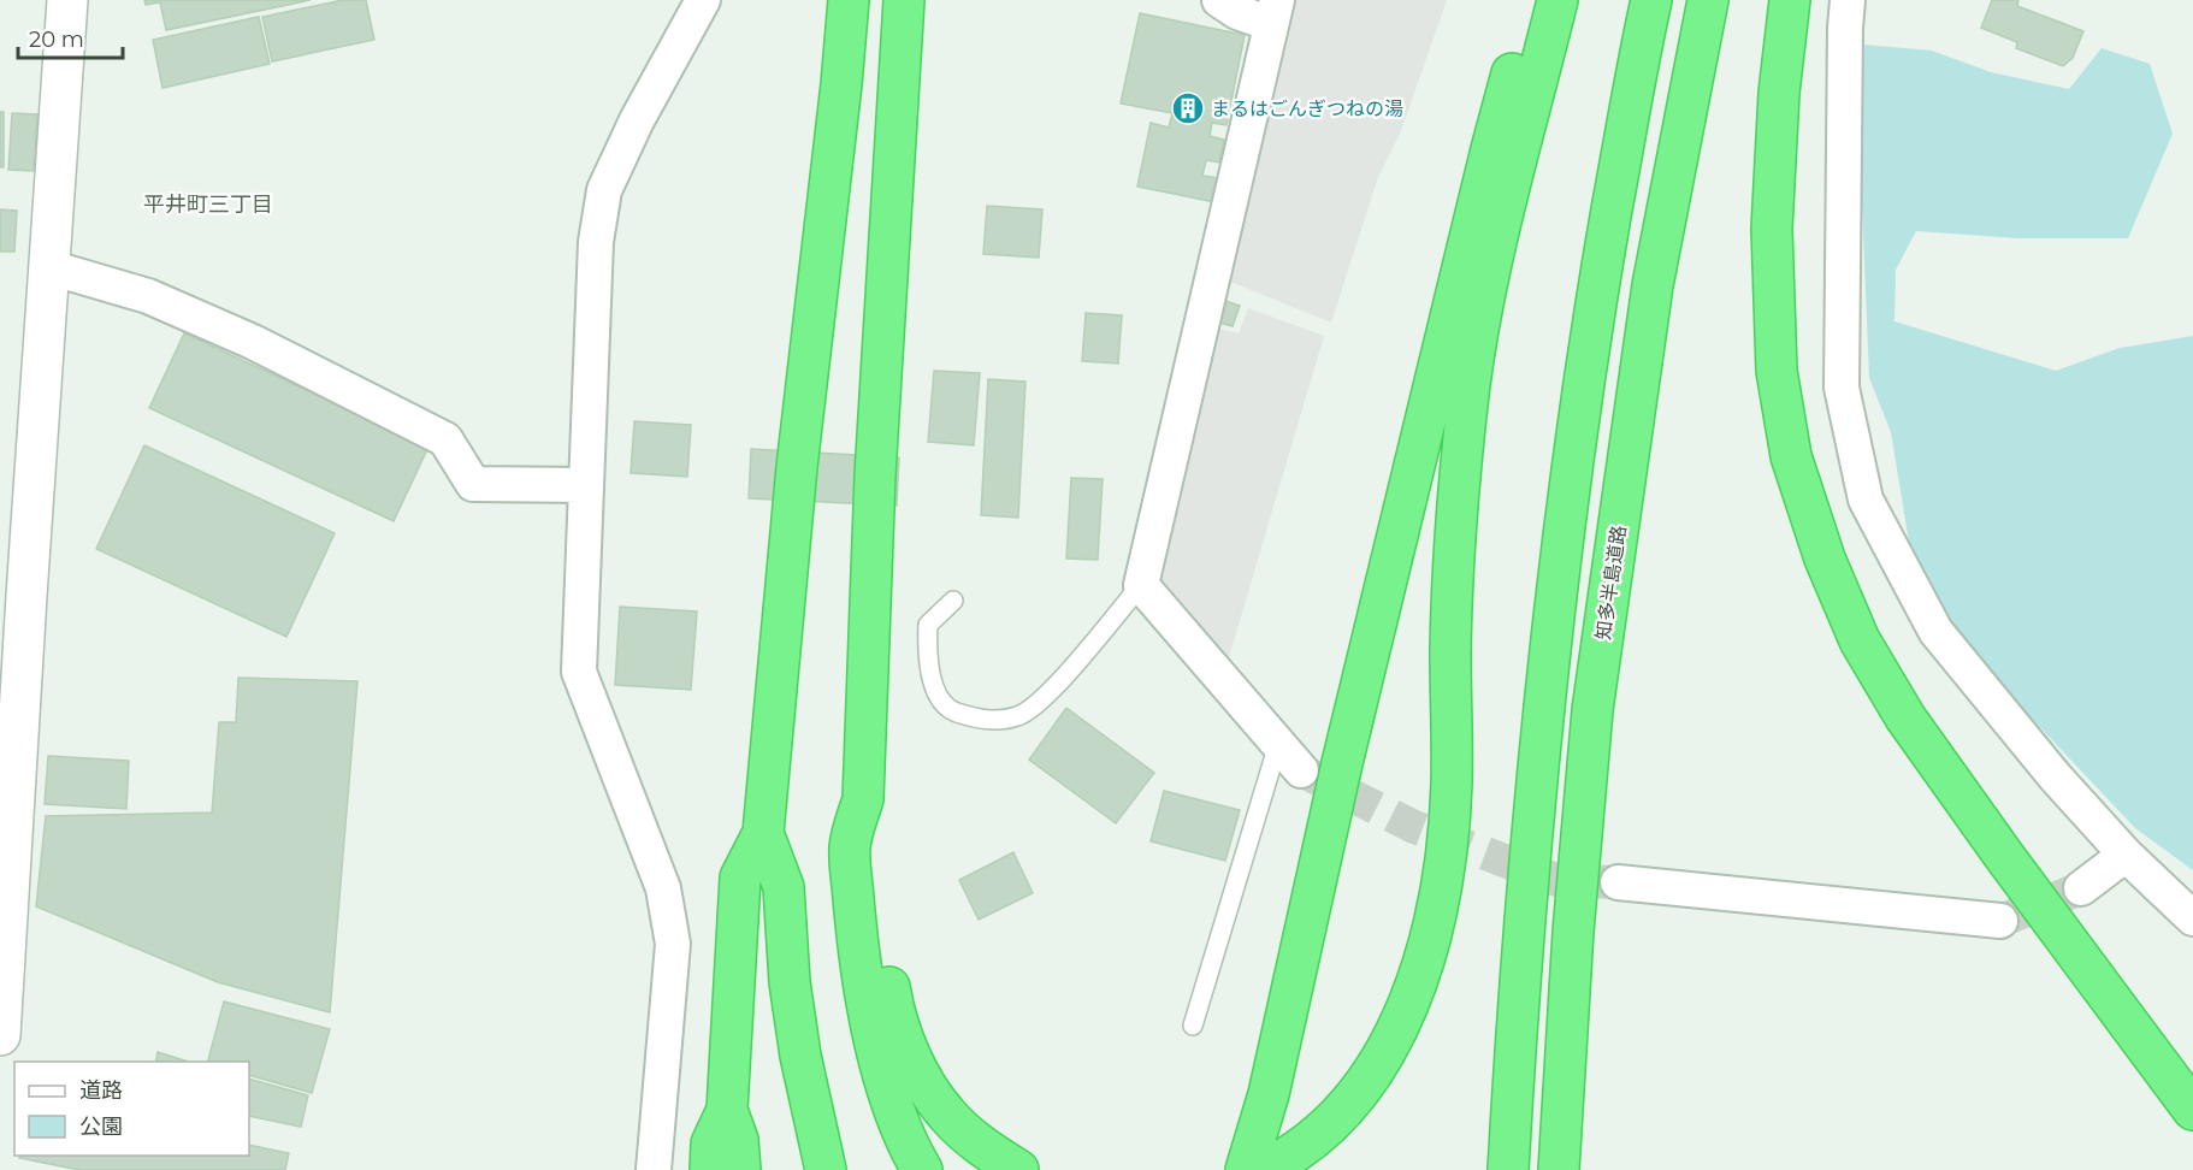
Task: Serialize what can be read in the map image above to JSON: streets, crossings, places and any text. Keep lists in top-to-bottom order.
{
  "streets": {
    "highway": ["知多半島道路"]
  },
  "districts": ["平井町三丁目"],
  "places": {
    "building": ["まるはごんぎつねの湯"]
  },
  "legend": ["道路", "公園"],
  "scale_bar": "20 m"
}
